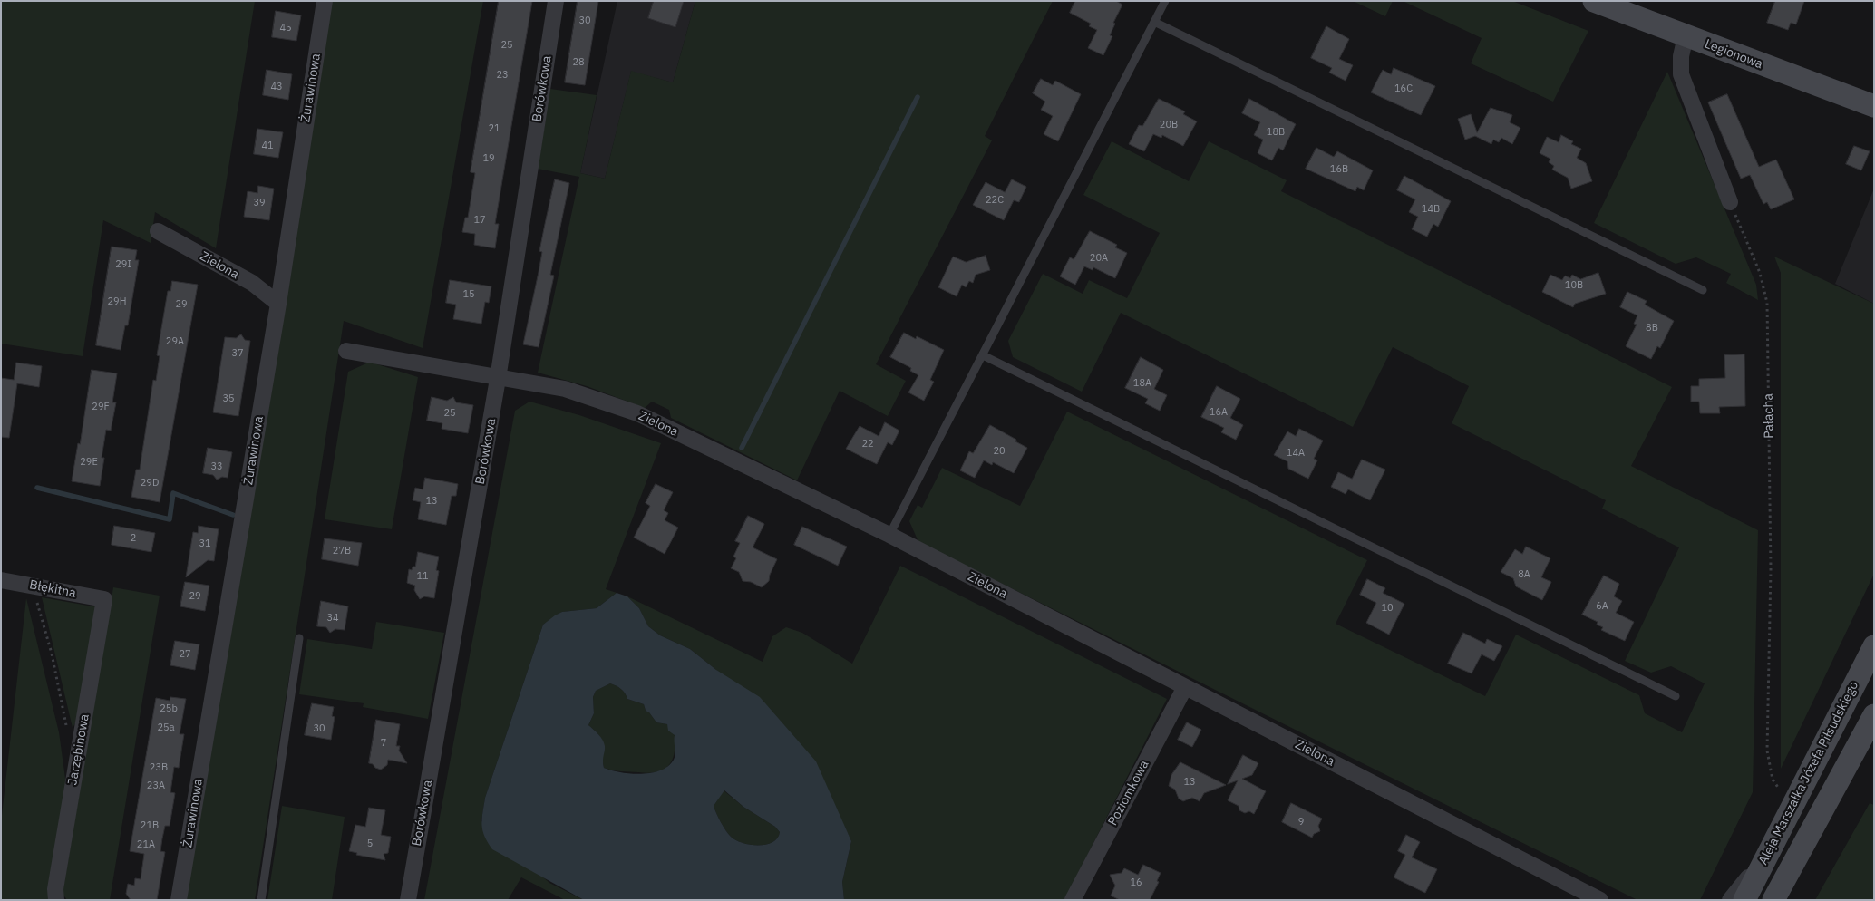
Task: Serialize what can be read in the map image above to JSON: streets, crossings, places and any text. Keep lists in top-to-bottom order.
{
  "streets": {
    "main road": ["Legionowa", "Aleja Marszałka Józefa Piłsudskiego"],
    "street": [
      "Żurawinowa",
      "Borówkowa",
      "Zielona",
      "Błękitna",
      "Jarzębinowa",
      "Poziomkowa"
    ],
    "path": ["Pałacha"]
  },
  "crossings": [
    ["Żurawinowa", "Zielona"],
    ["Borówkowa", "Zielona"],
    ["Zielona", "Poziomkowa"],
    ["Pałacha", "Aleja Marszałka Józefa Piłsudskiego"],
    ["Błękitna", "Jarzębinowa"]
  ],
  "house_numbers": [
    "30",
    "45",
    "25",
    "28",
    "23",
    "43",
    "16C",
    "20B",
    "21",
    "18B",
    "41",
    "19",
    "16B",
    "22C",
    "39",
    "14B",
    "17",
    "20A",
    "29I",
    "10B",
    "15",
    "29H",
    "29",
    "8B",
    "29A",
    "37",
    "18A",
    "35",
    "29F",
    "16A",
    "25",
    "22",
    "20",
    "14A",
    "29E",
    "33",
    "29D",
    "13",
    "2",
    "31",
    "27B",
    "8A",
    "11",
    "29",
    "6A",
    "10",
    "34",
    "27",
    "25b",
    "25a",
    "30",
    "7",
    "23B",
    "13",
    "23A",
    "9",
    "21B",
    "5",
    "21A",
    "16"
  ]
}
